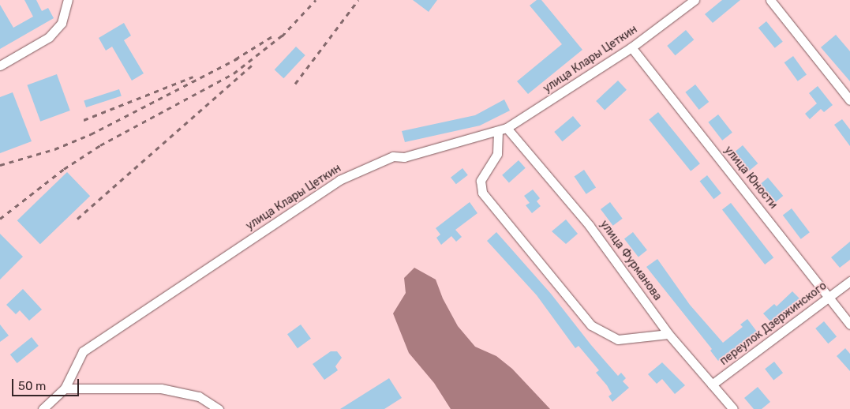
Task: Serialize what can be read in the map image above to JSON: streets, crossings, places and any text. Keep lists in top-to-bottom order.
{
  "streets": {
    "street": [
      "улица Клары Цеткин",
      "улица Юности",
      "улица Фурманова",
      "переулок Дзержинского"
    ]
  },
  "crossings": [
    ["улица Клары Цеткин", "улица Юности"],
    ["улица Клары Цеткин", "улица Фурманова"],
    ["улица Юности", "переулок Дзержинского"],
    ["улица Фурманова", "переулок Дзержинского"]
  ],
  "scale_bar": "50 m"
}
